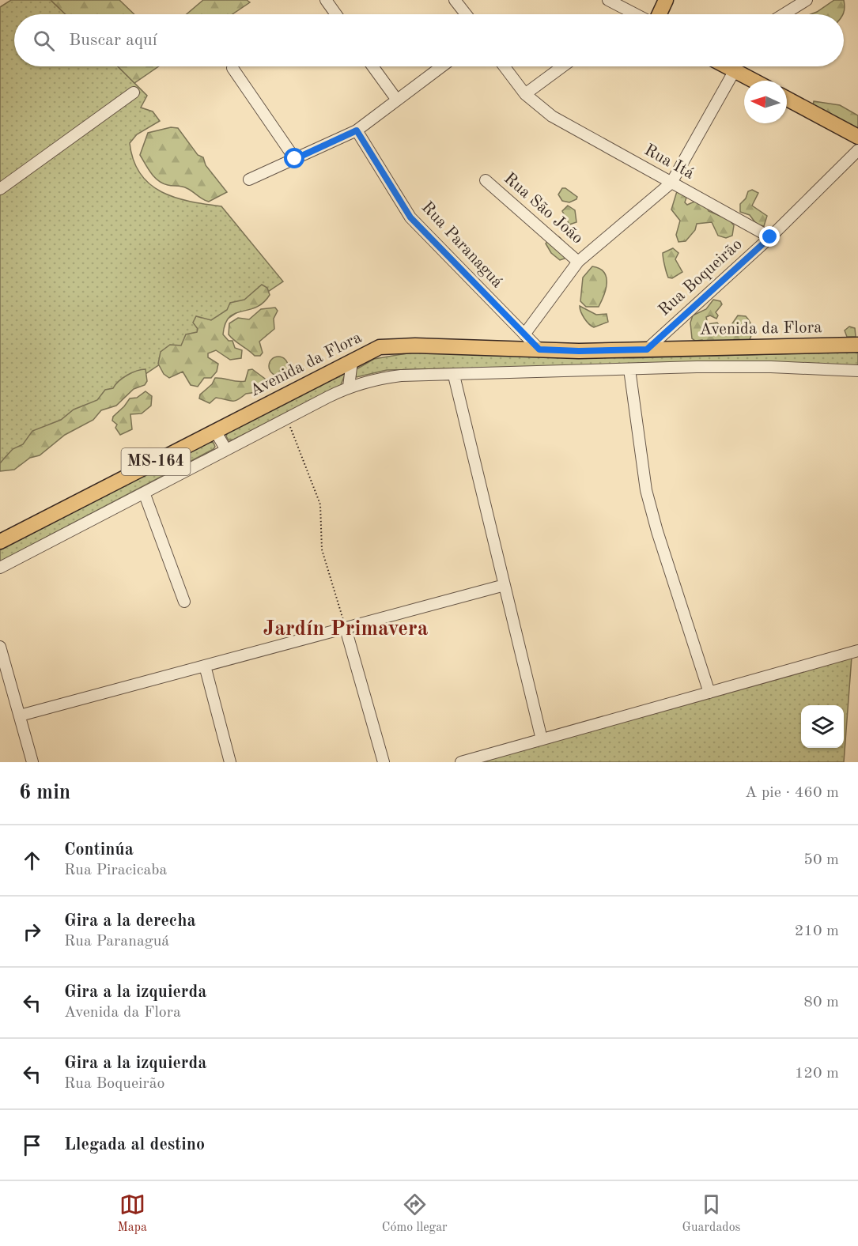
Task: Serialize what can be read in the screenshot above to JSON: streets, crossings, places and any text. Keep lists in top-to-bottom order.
{
  "streets": {
    "main road": ["Avenida da Flora", "MS-164"],
    "street": [
      "Rua Itá",
      "Rua São João",
      "Rua Paranaguá",
      "Rua Boqueirão"
    ]
  },
  "crossings": [
    ["Rua Itá", "Rua Boqueirão"],
    ["Rua Paranaguá", "Avenida da Flora"],
    ["Rua Boqueirão", "Avenida da Flora"]
  ],
  "districts": ["Jardín Primavera"],
  "north": "left",
  "page": {
    "search": "Buscar aquí",
    "heading": ["6 min", "A pie · 460 m"],
    "list": [
      ["Continúa", "Rua Piracicaba", "50 m"],
      ["Gira a la derecha", "Rua Paranaguá", "210 m"],
      ["Gira a la izquierda", "Avenida da Flora", "80 m"],
      ["Gira a la izquierda", "Rua Boqueirão", "120 m"],
      "Llegada al destino"
    ],
    "nav": ["Mapa", "Cómo llegar", "Guardados"]
  }
}
